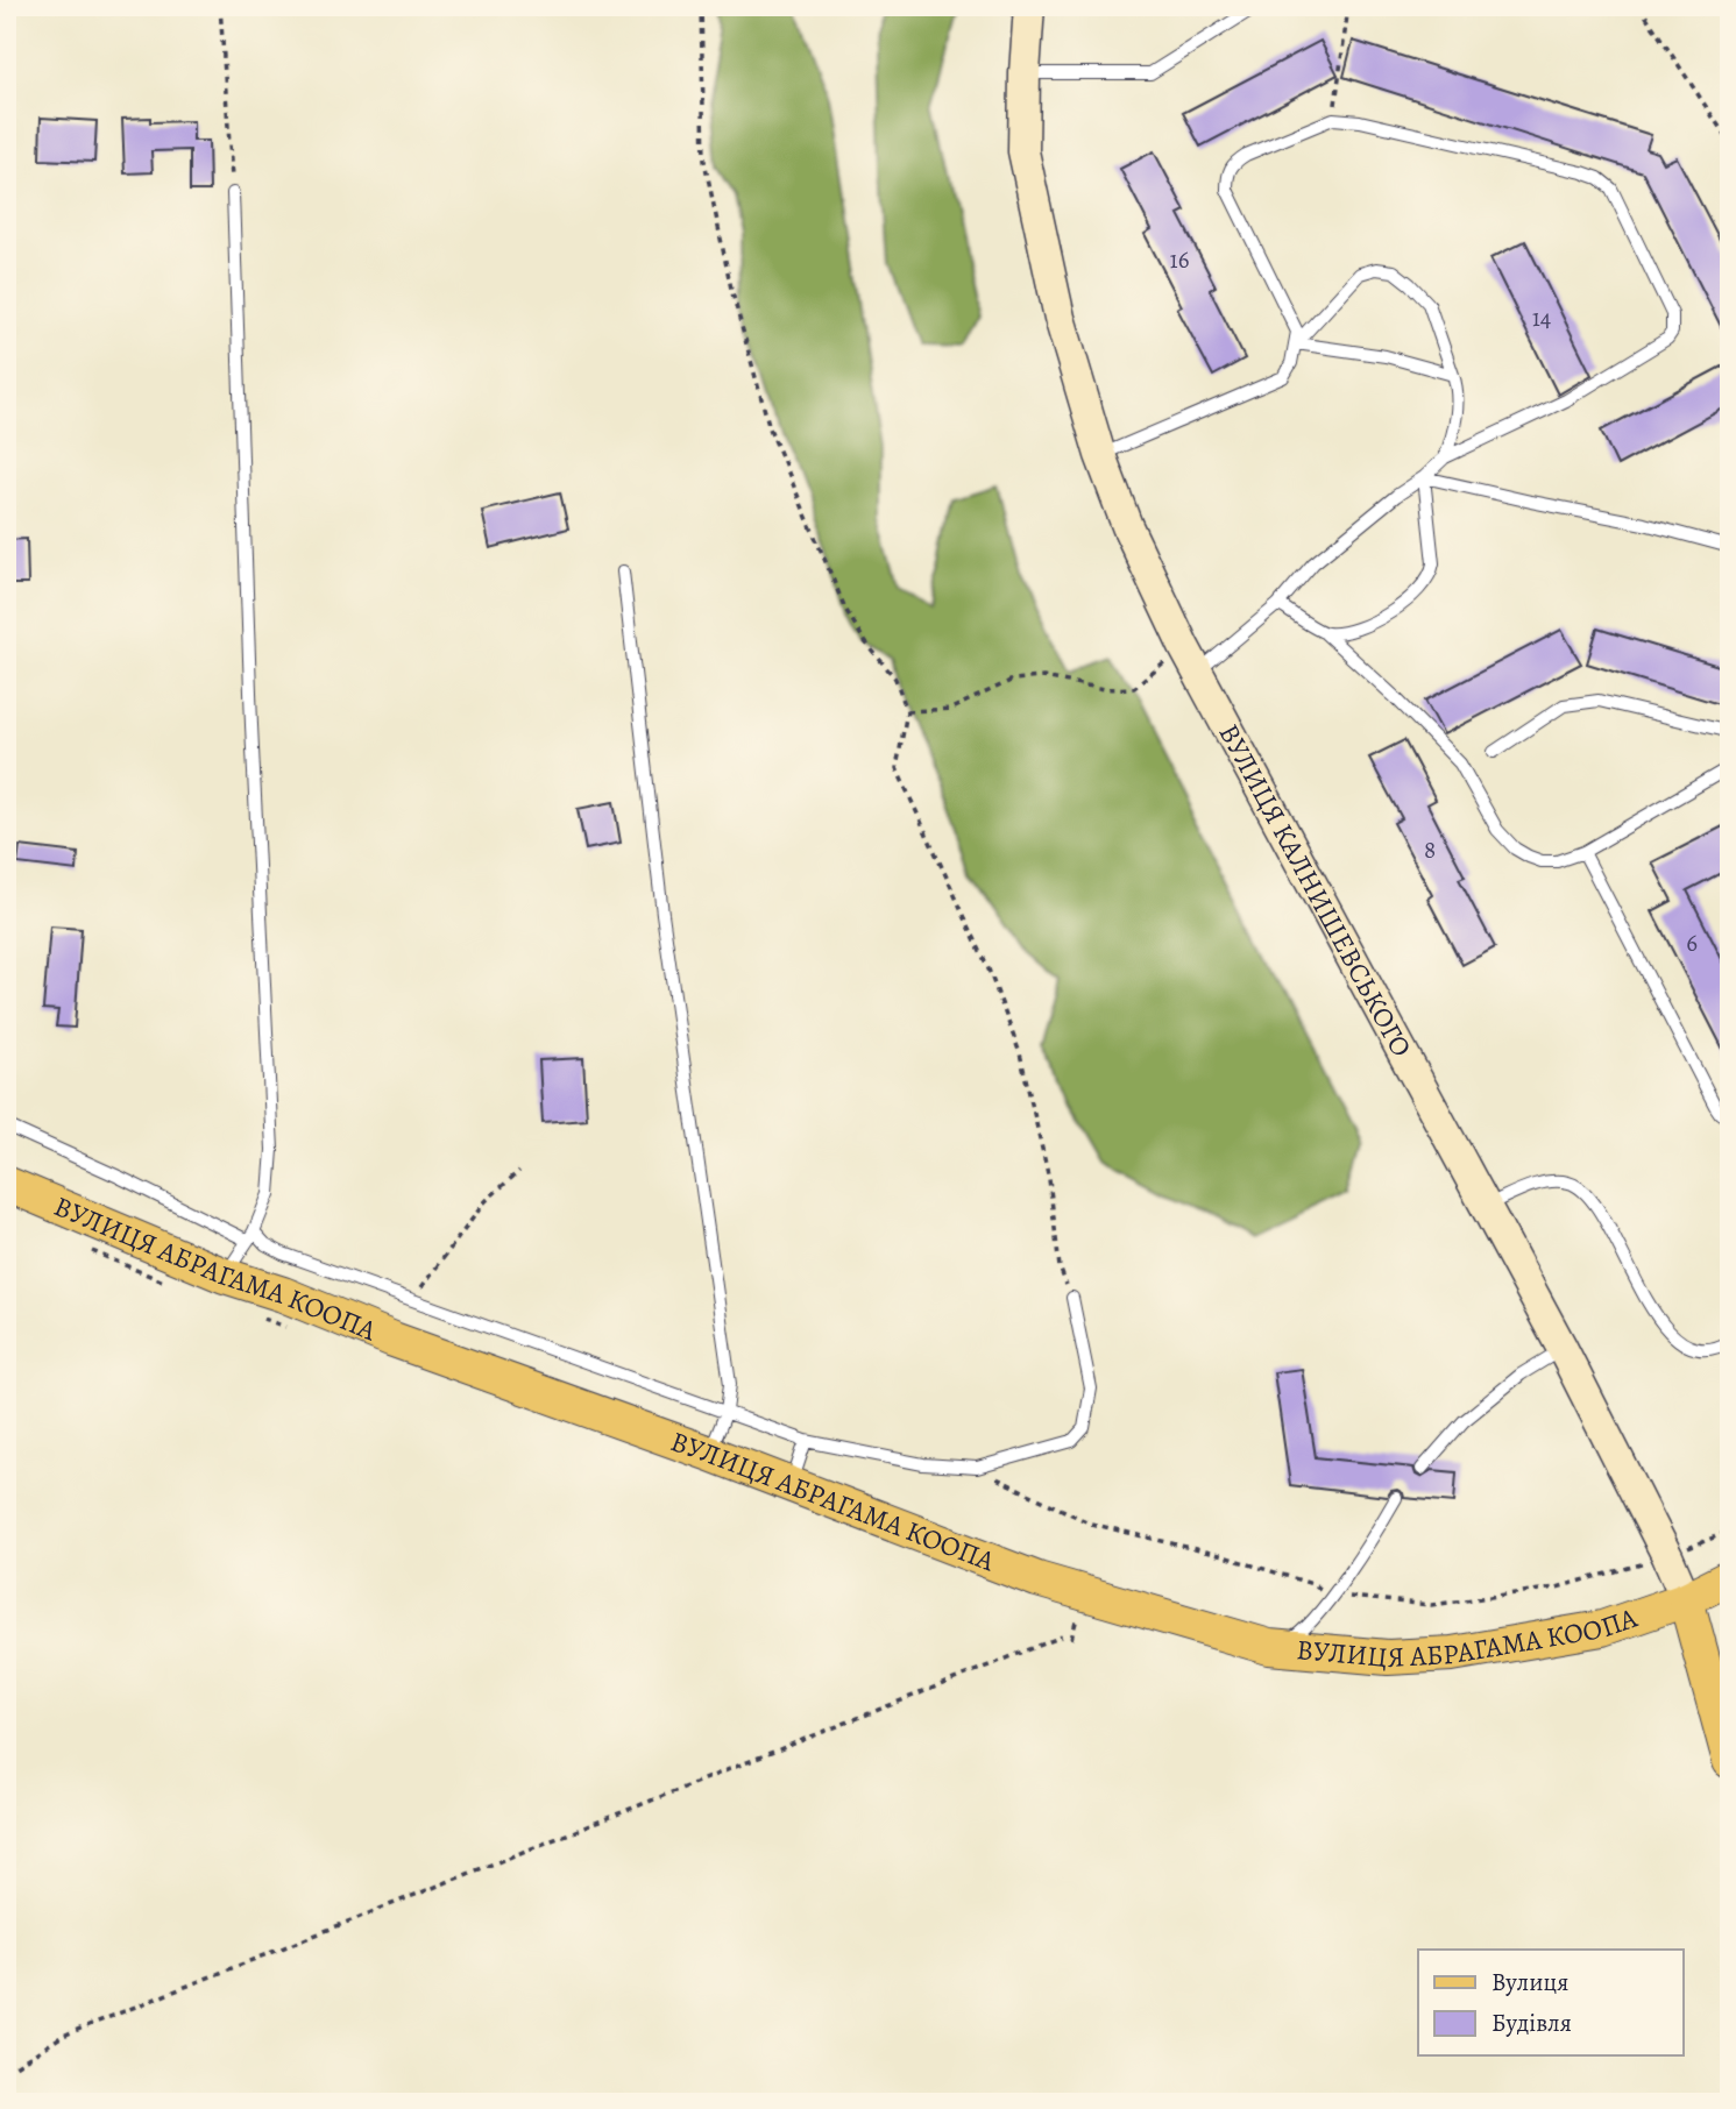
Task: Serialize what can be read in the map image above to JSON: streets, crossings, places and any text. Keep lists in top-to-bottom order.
{
  "streets": {
    "main road": ["ВУЛИЦЯ АБРАГАМА КООПА"],
    "street": ["ВУЛИЦЯ КАЛНИШЕВСЬКОГО"]
  },
  "crossings": [
    ["ВУЛИЦЯ КАЛНИШЕВСЬКОГО", "ВУЛИЦЯ АБРАГАМА КООПА"]
  ],
  "house_numbers": [
    "16",
    "14",
    "8",
    "6"
  ],
  "legend": ["Вулиця", "Будівля"]
}
